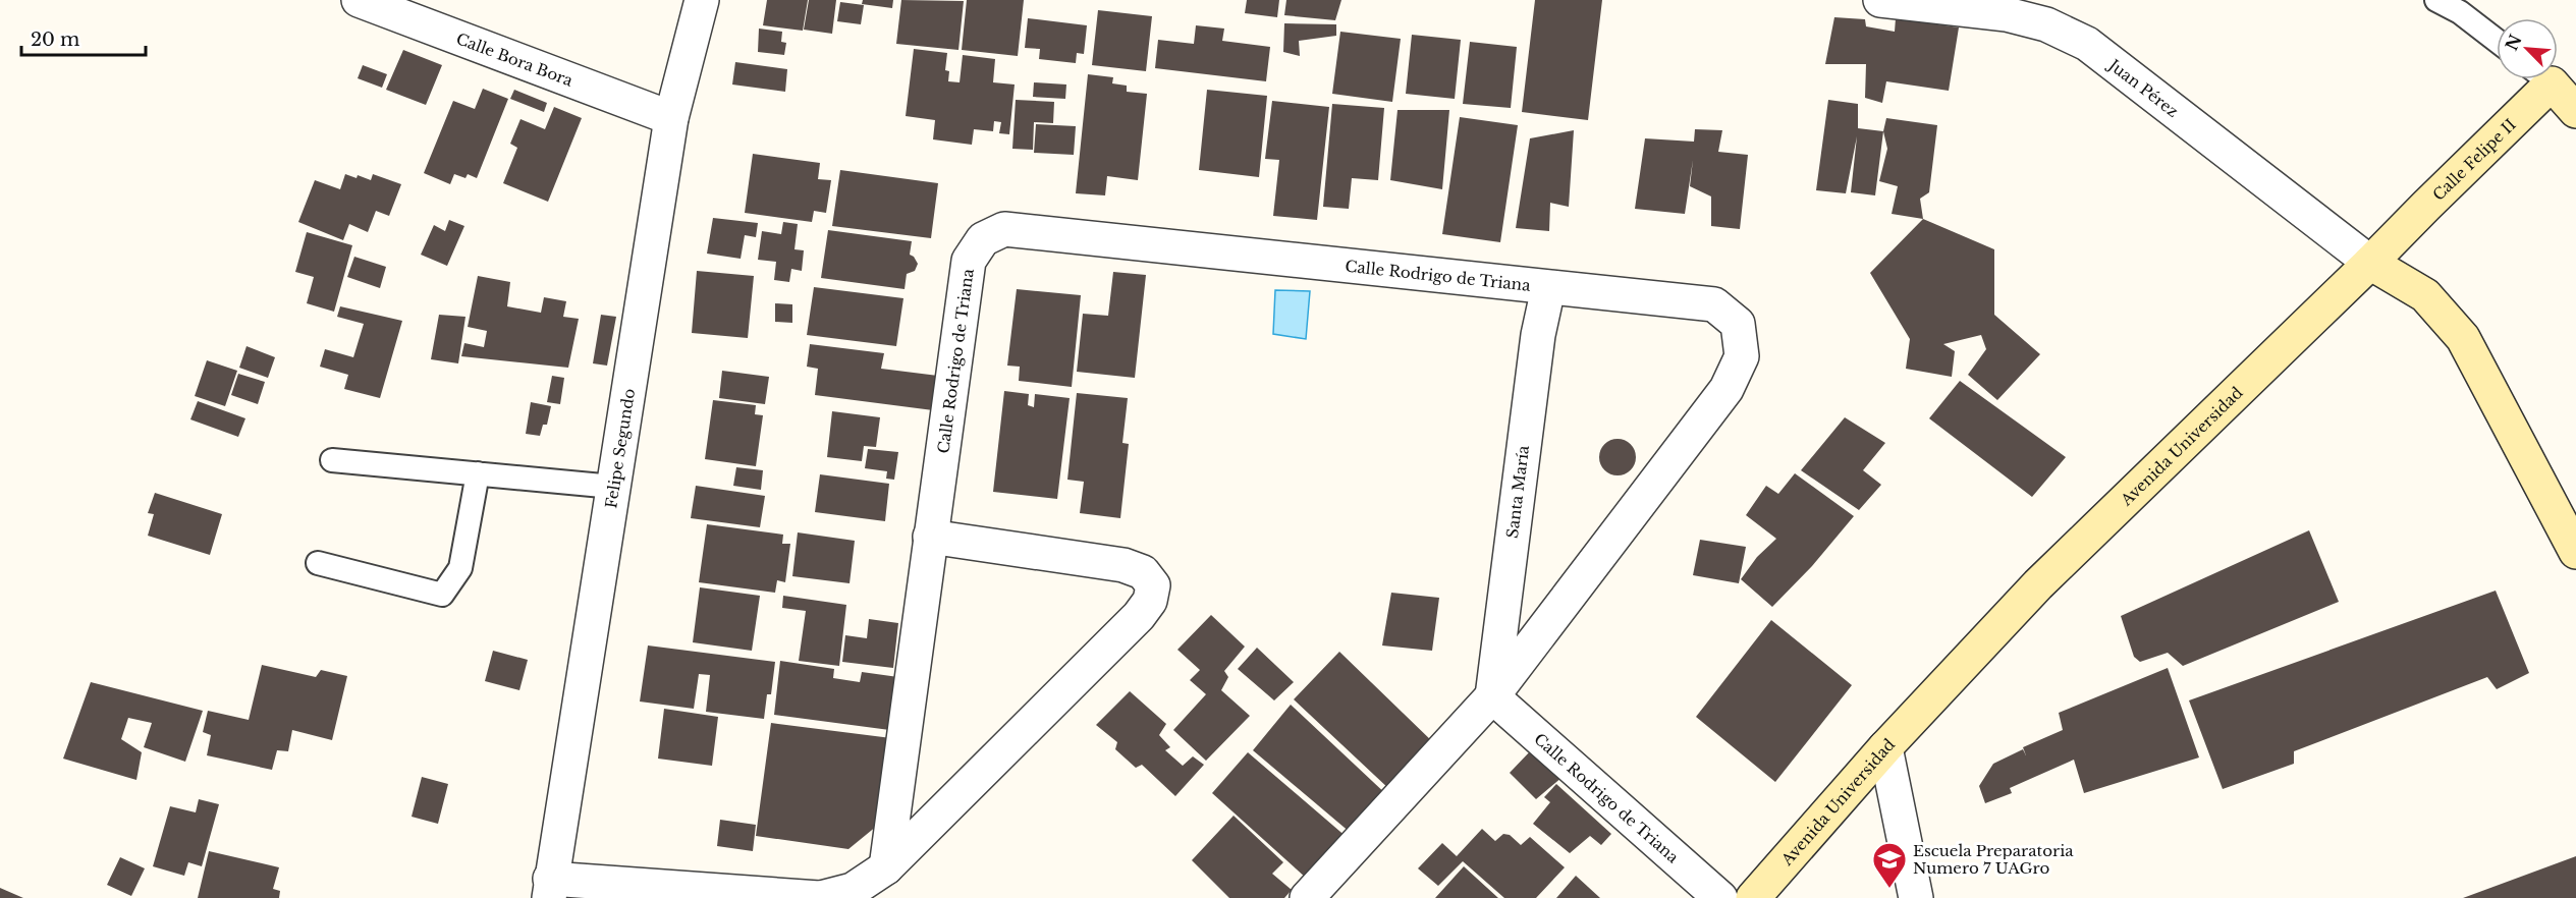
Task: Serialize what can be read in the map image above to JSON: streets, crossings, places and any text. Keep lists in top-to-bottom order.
{
  "streets": {
    "main road": ["Calle Felipe II", "Avenida Universidad"],
    "street": [
      "Calle Bora Bora",
      "Juan Pérez",
      "Calle Rodrigo de Triana",
      "Felipe Segundo",
      "Santa María"
    ]
  },
  "crossings": [
    ["Calle Bora Bora", "Felipe Segundo"],
    ["Juan Pérez", "Calle Felipe II"],
    ["Juan Pérez", "Avenida Universidad"],
    ["Calle Felipe II", "Avenida Universidad"],
    ["Calle Rodrigo de Triana", "Santa María"]
  ],
  "places": {
    "school or university": ["Escuela Preparatoria Numero 7 UAGro"]
  },
  "scale_bar": "20 m",
  "north": "top left"
}
